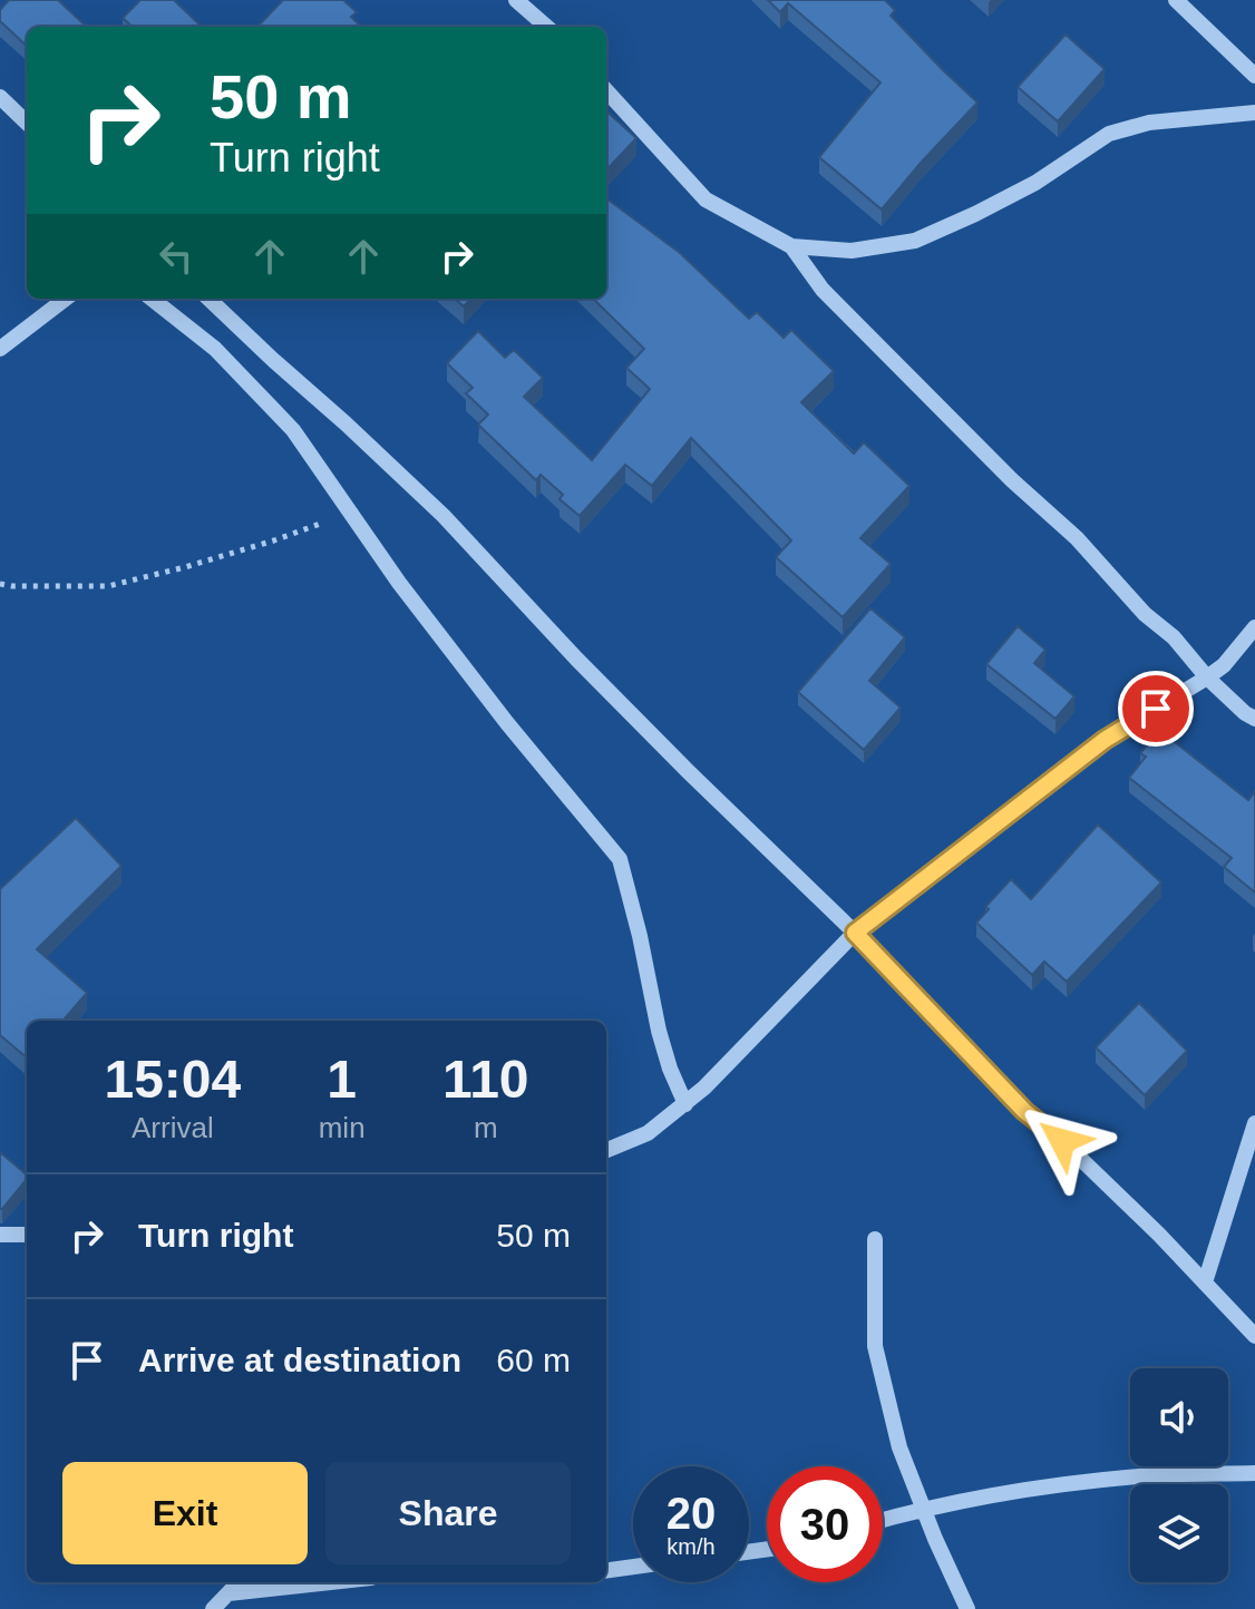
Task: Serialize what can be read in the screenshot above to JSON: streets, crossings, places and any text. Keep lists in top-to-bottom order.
{
  "page": {
    "turn": ["50 m", "Turn right"],
    "eta": [
      "15:04",
      "Arrival",
      "1",
      "min",
      "110",
      "m"
    ],
    "list": [
      {
        "name": "Turn right",
        "value": "50 m"
      },
      {
        "name": "Arrive at destination",
        "value": "60 m"
      }
    ],
    "buttons": ["Exit", "Share"],
    "speed": "20 km/h",
    "limit": "30"
  }
}
